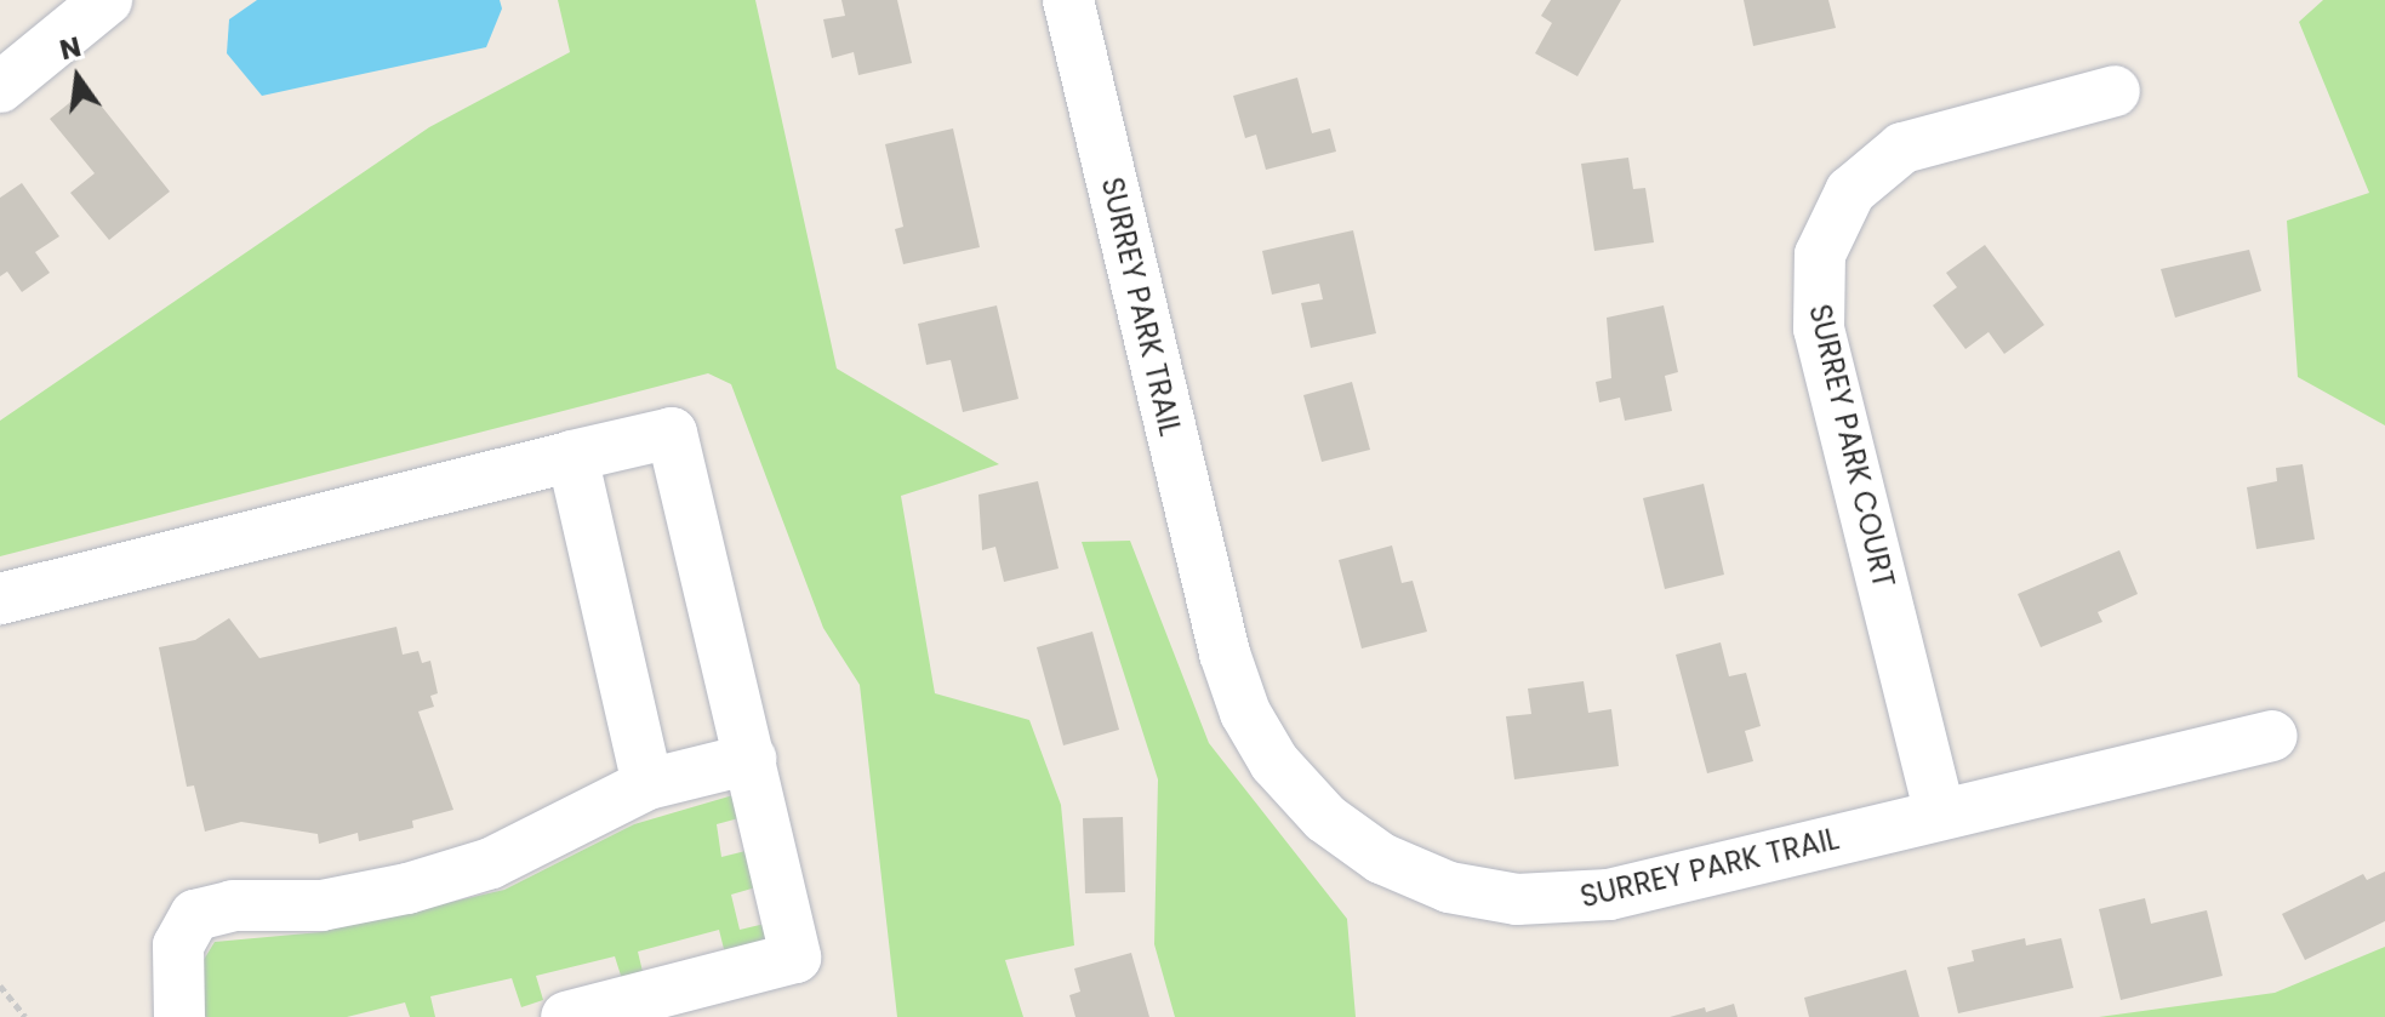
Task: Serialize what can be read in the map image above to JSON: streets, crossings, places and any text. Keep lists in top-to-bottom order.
{
  "streets": {
    "street": ["SURREY PARK TRAIL", "SURREY PARK COURT"]
  },
  "crossings": [
    ["SURREY PARK TRAIL", "SURREY PARK COURT"]
  ],
  "north": "top"
}
